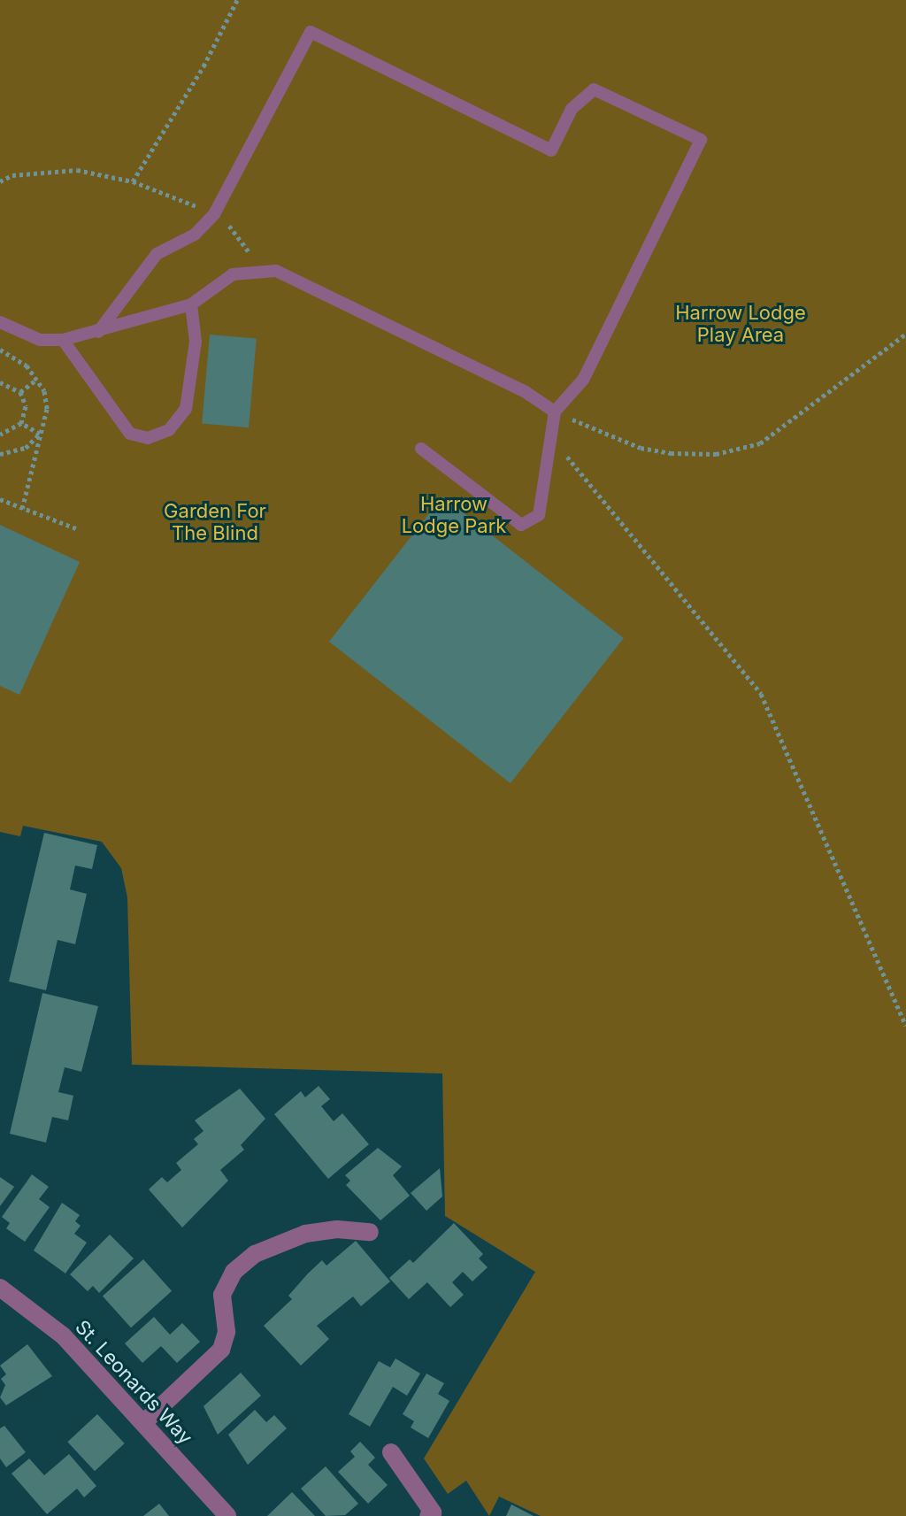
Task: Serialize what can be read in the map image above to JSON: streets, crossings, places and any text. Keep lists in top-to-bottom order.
{
  "streets": {
    "street": ["St. Leonards Way"]
  },
  "parks": ["Harrow Lodge Play Area", "Harrow Lodge Park", "Garden For The Blind"]
}
